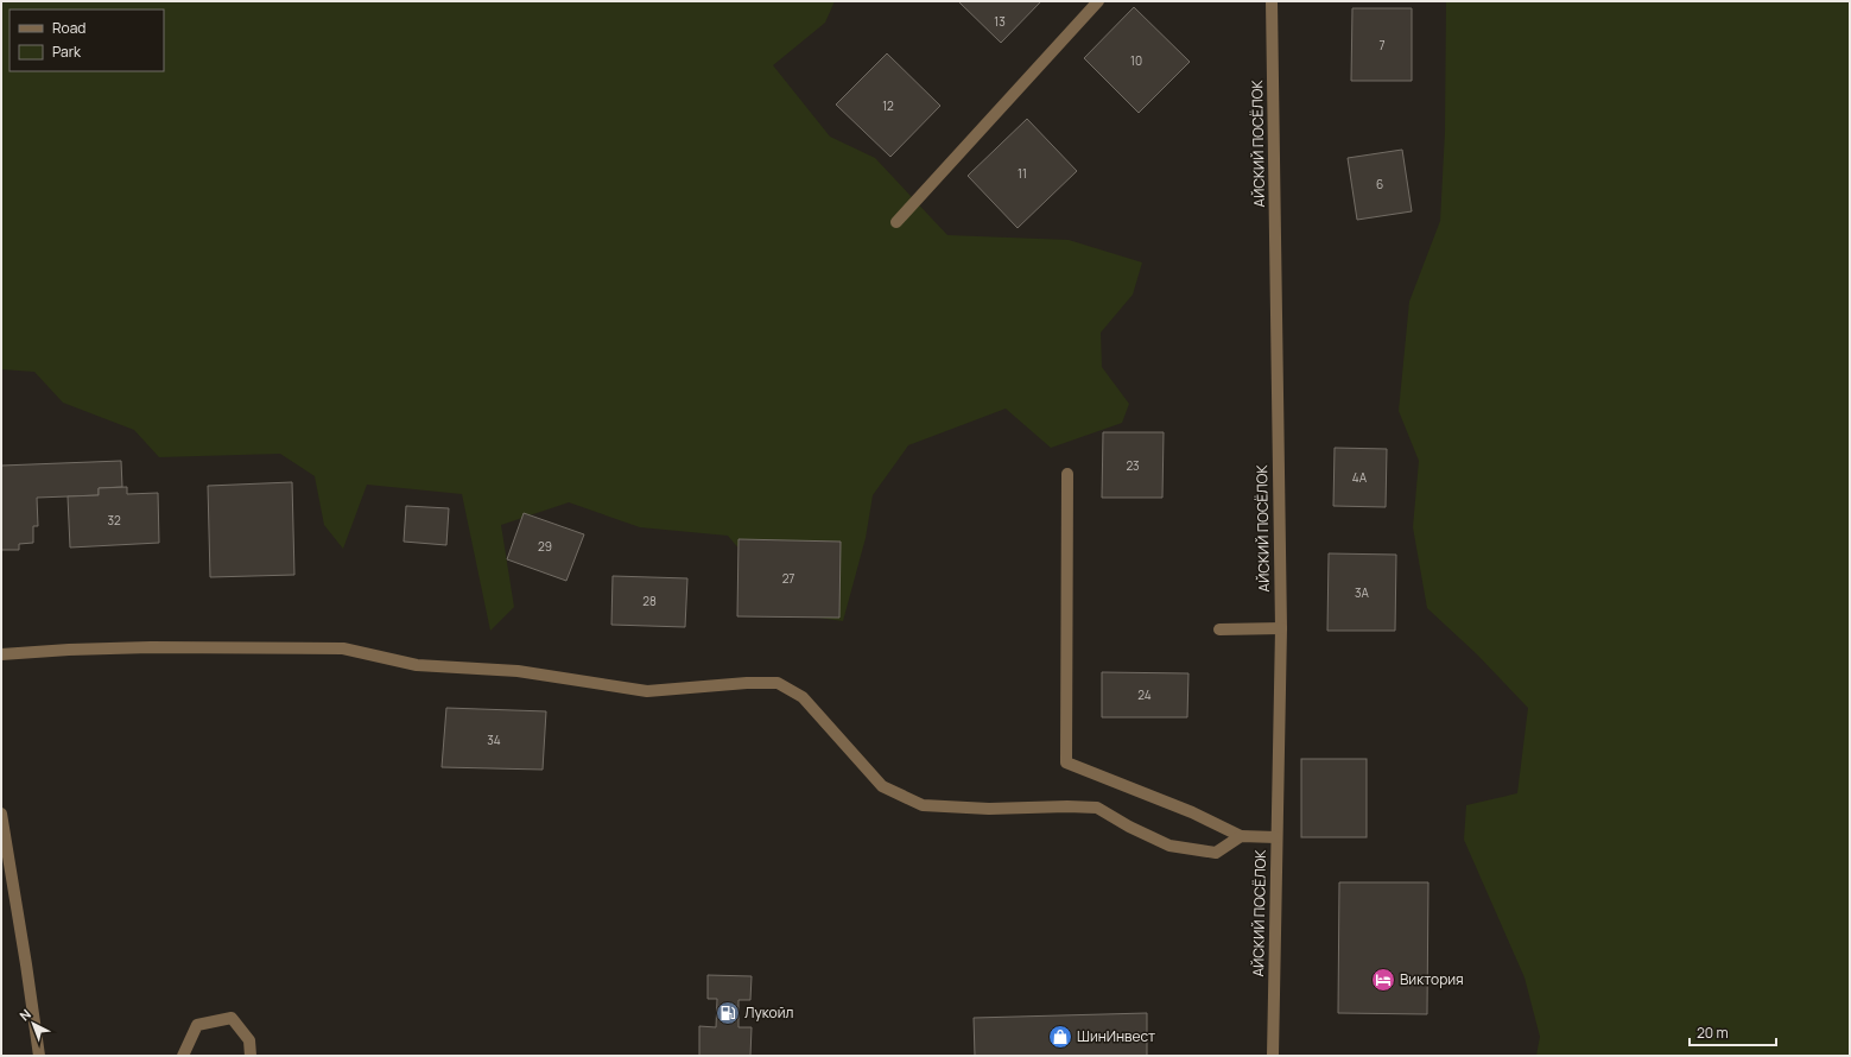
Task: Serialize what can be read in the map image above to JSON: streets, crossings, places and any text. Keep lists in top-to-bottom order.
{
  "streets": {
    "street": ["АЙСКИЙ ПОСЁЛОК"]
  },
  "places": {
    "hotel": ["Виктория"],
    "fuel station": ["Лукойл"],
    "shop": ["ШинИнвест"]
  },
  "house_numbers": [
    "13",
    "7",
    "10",
    "12",
    "11",
    "6",
    "23",
    "4А",
    "32",
    "29",
    "27",
    "3А",
    "28",
    "24",
    "34"
  ],
  "legend": ["Road", "Park"],
  "scale_bar": "20 m",
  "north": "top left"
}
